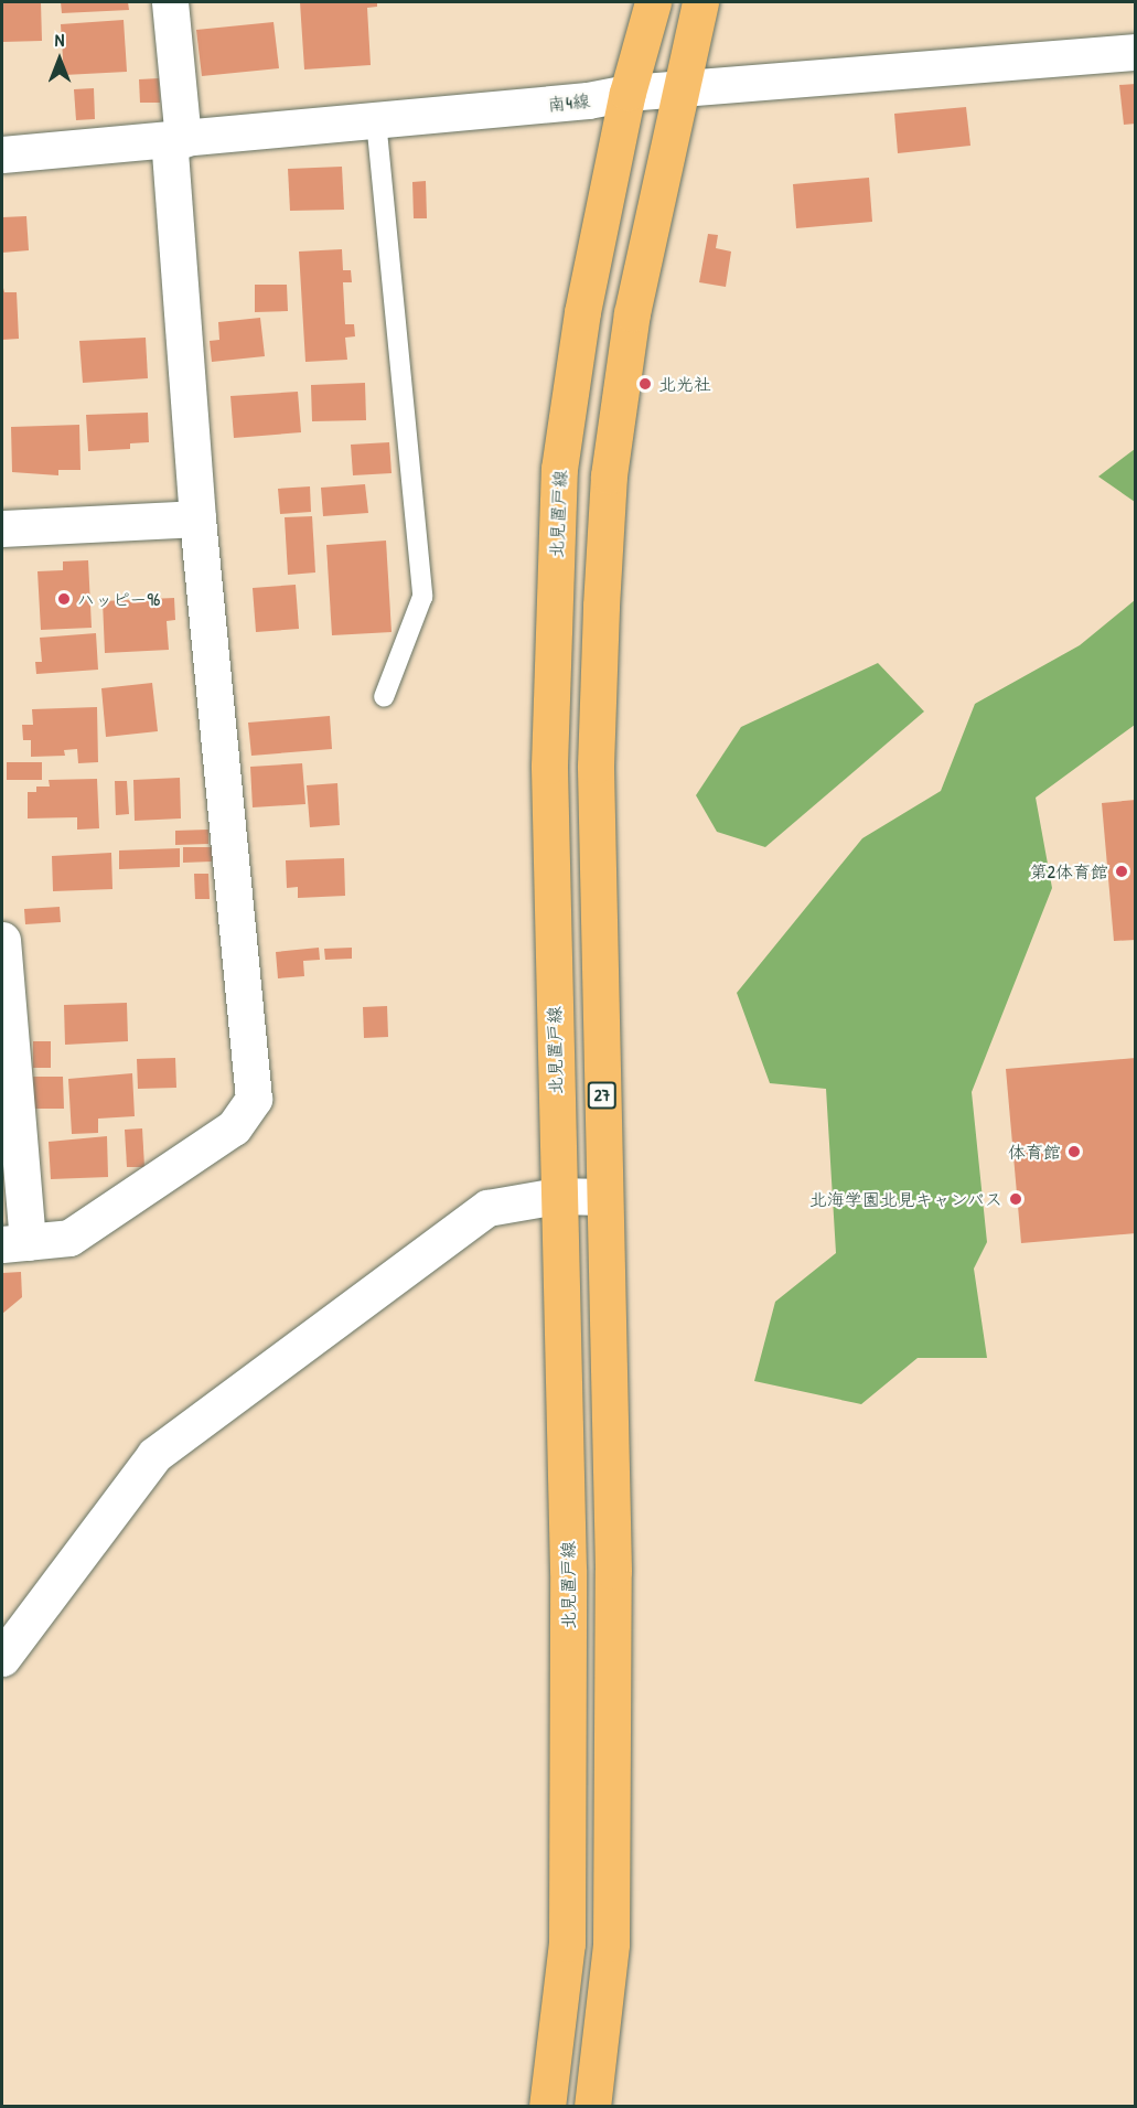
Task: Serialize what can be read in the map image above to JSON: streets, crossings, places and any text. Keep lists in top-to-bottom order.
{
  "streets": {
    "main road": ["北見置戸線", "27"],
    "street": ["南4線"]
  },
  "crossings": [
    ["南4線", "北見置戸線"],
    ["南4線", "27"]
  ],
  "places": [
    "北光社",
    "ハッピー96",
    "第2体育館",
    "体育館",
    "北海学園北見キャンパス"
  ],
  "north": "top"
}
